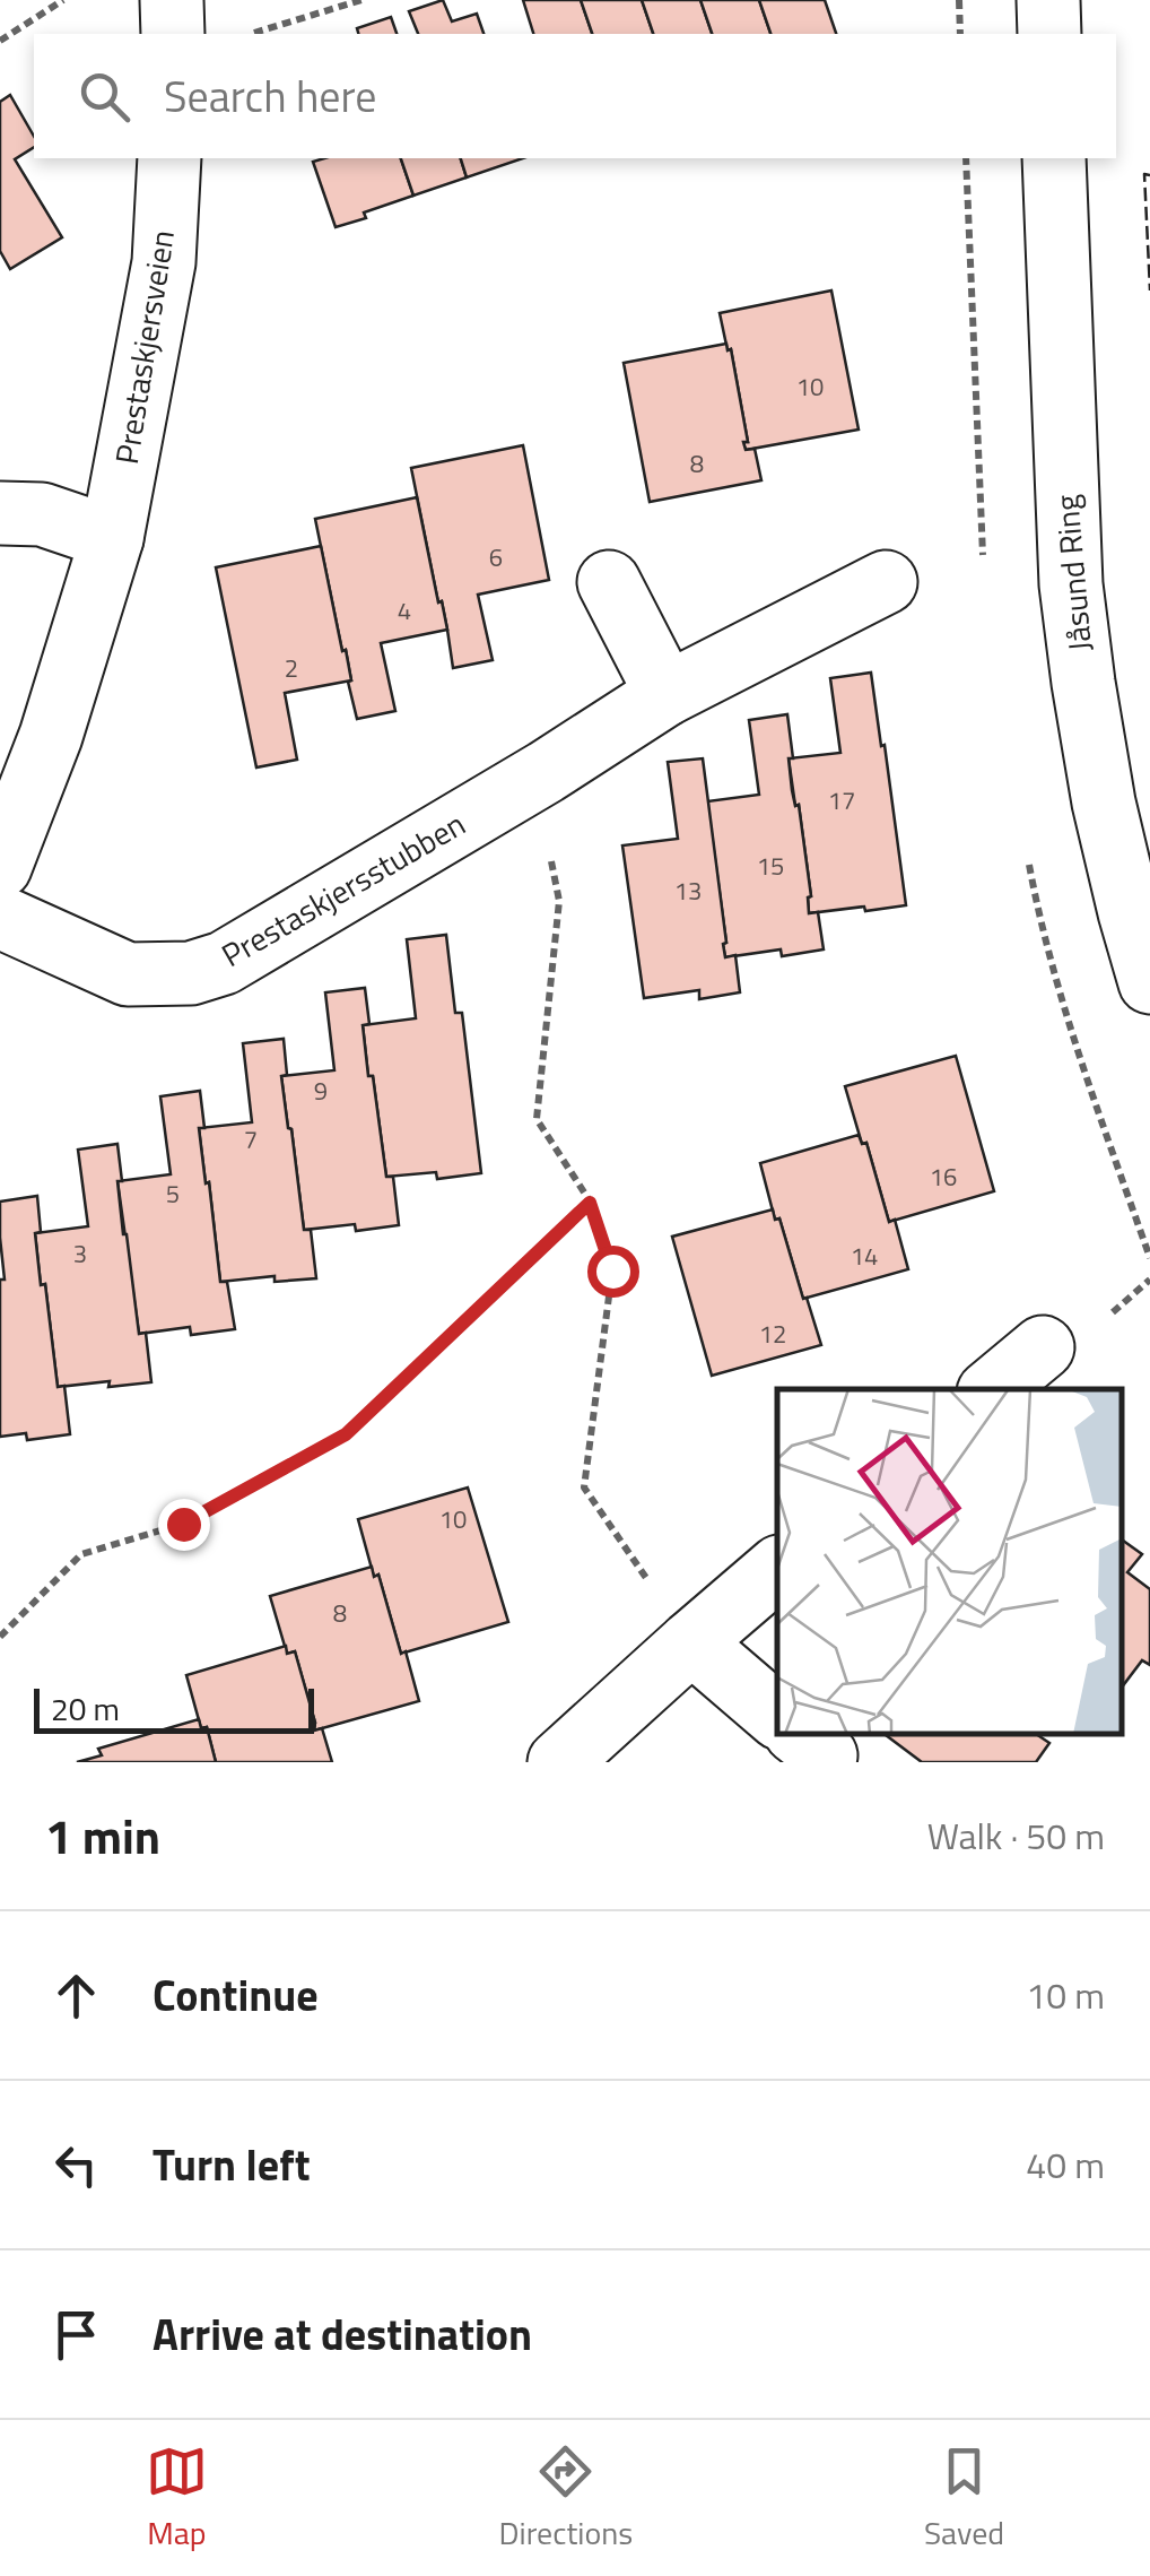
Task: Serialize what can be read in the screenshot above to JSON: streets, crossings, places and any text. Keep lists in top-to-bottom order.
{
  "streets": {
    "street": ["Prestaskjersveien", "Jåsund Ring", "Prestaskjersstubben"]
  },
  "house_numbers": [
    "10",
    "8",
    "6",
    "4",
    "2",
    "17",
    "15",
    "13",
    "9",
    "7",
    "16",
    "5",
    "3",
    "14",
    "12",
    "10",
    "8"
  ],
  "scale_bar": "20 m",
  "page": {
    "search": "Search here",
    "scale": "20 m",
    "heading": ["1 min", "Walk · 50 m"],
    "list": [
      ["Continue", "10 m"],
      ["Turn left", "40 m"],
      "Arrive at destination"
    ],
    "nav": ["Map", "Directions", "Saved"]
  }
}
